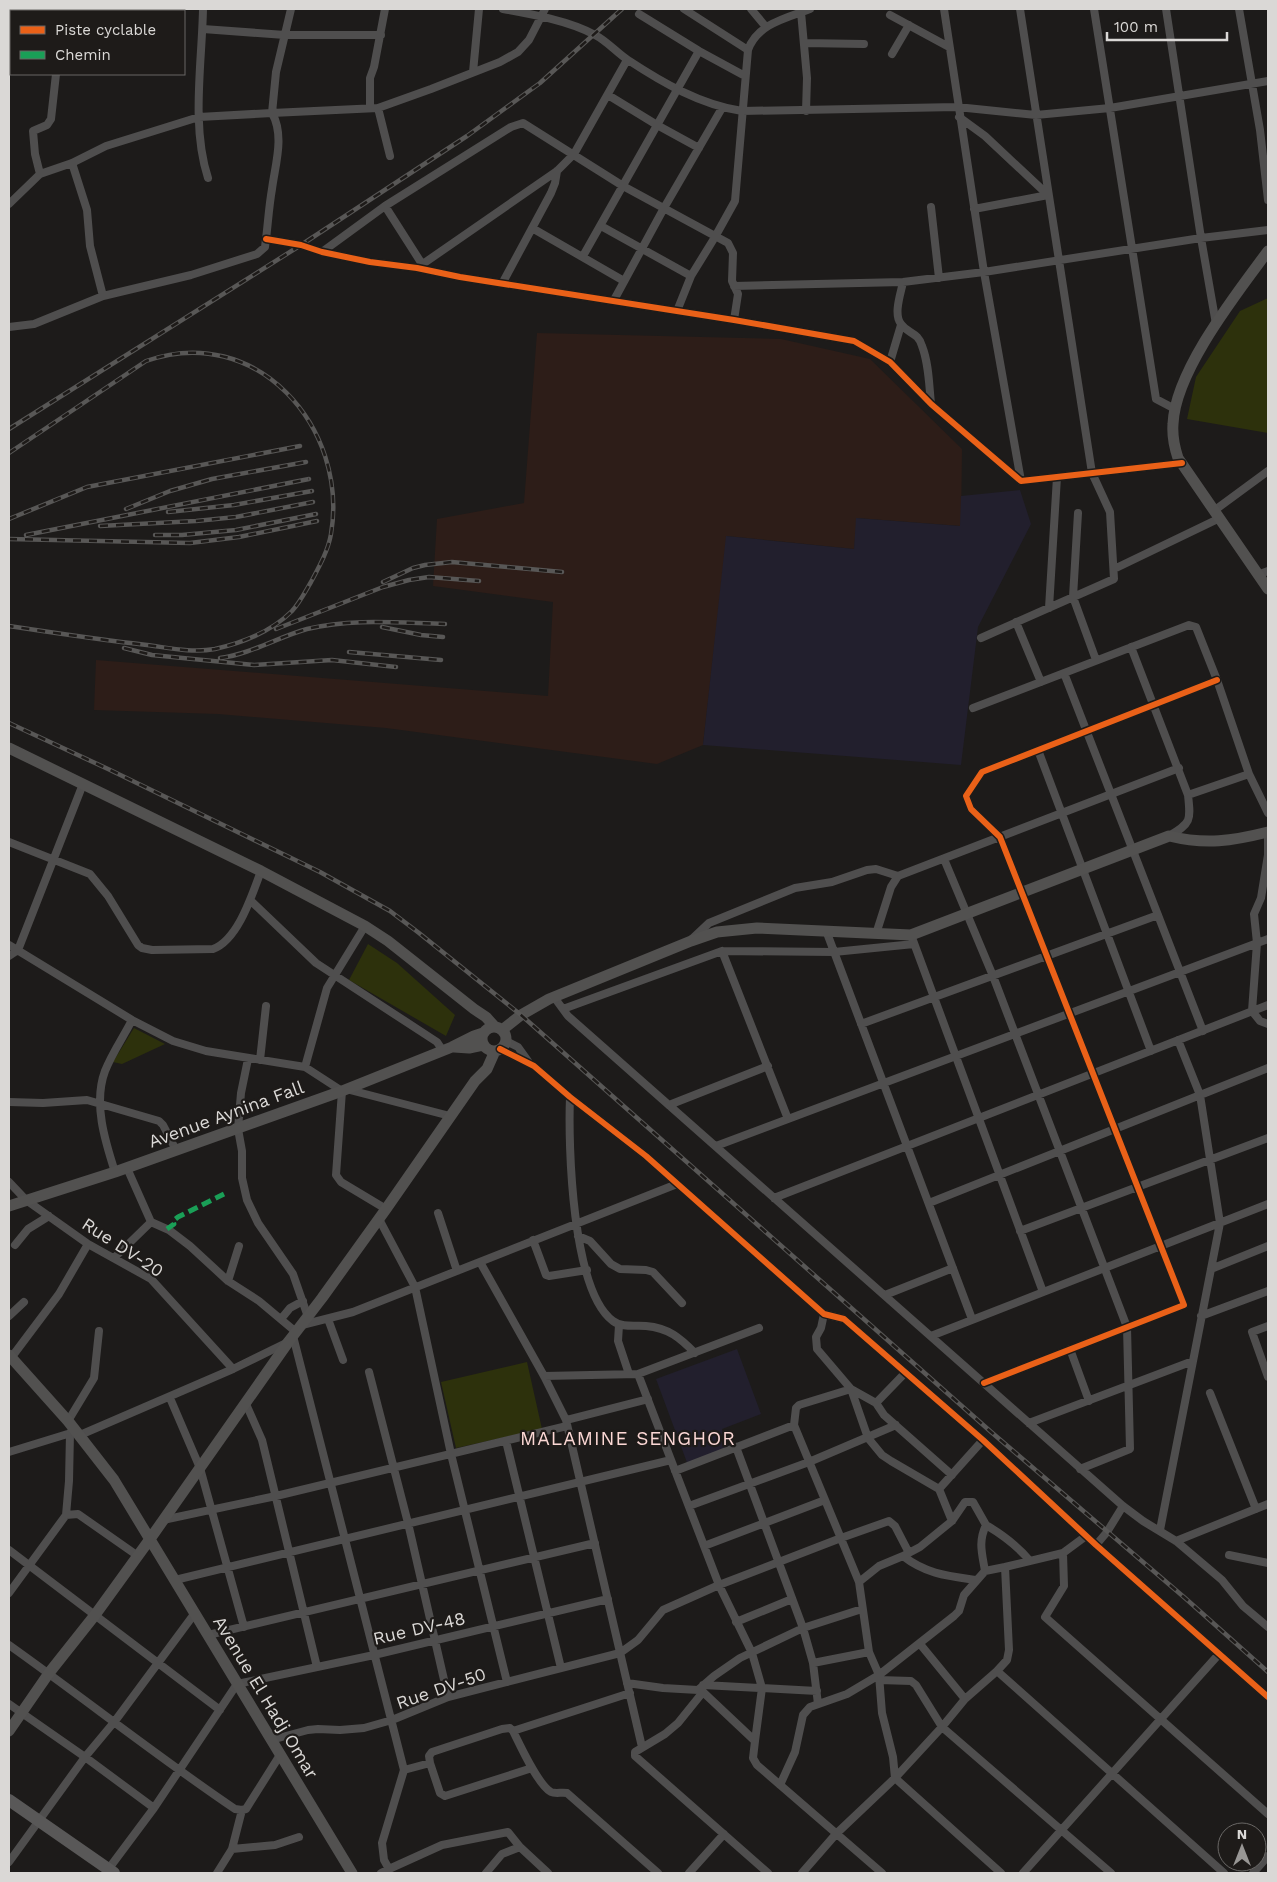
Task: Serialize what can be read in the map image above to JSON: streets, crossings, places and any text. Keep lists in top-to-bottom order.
{
  "streets": {
    "street": [
      "Avenue Aynina Fall",
      "Rue DV-20",
      "Rue DV-48",
      "Rue DV-50",
      "Avenue El Hadj Omar"
    ]
  },
  "crossings": [
    ["Avenue Aynina Fall", "Rue DV-20"],
    ["Rue DV-48", "Avenue El Hadj Omar"],
    ["Rue DV-50", "Avenue El Hadj Omar"]
  ],
  "districts": ["MALAMINE SENGHOR"],
  "legend": ["Piste cyclable", "Chemin"],
  "scale_bar": "100 m",
  "north": "top"
}
